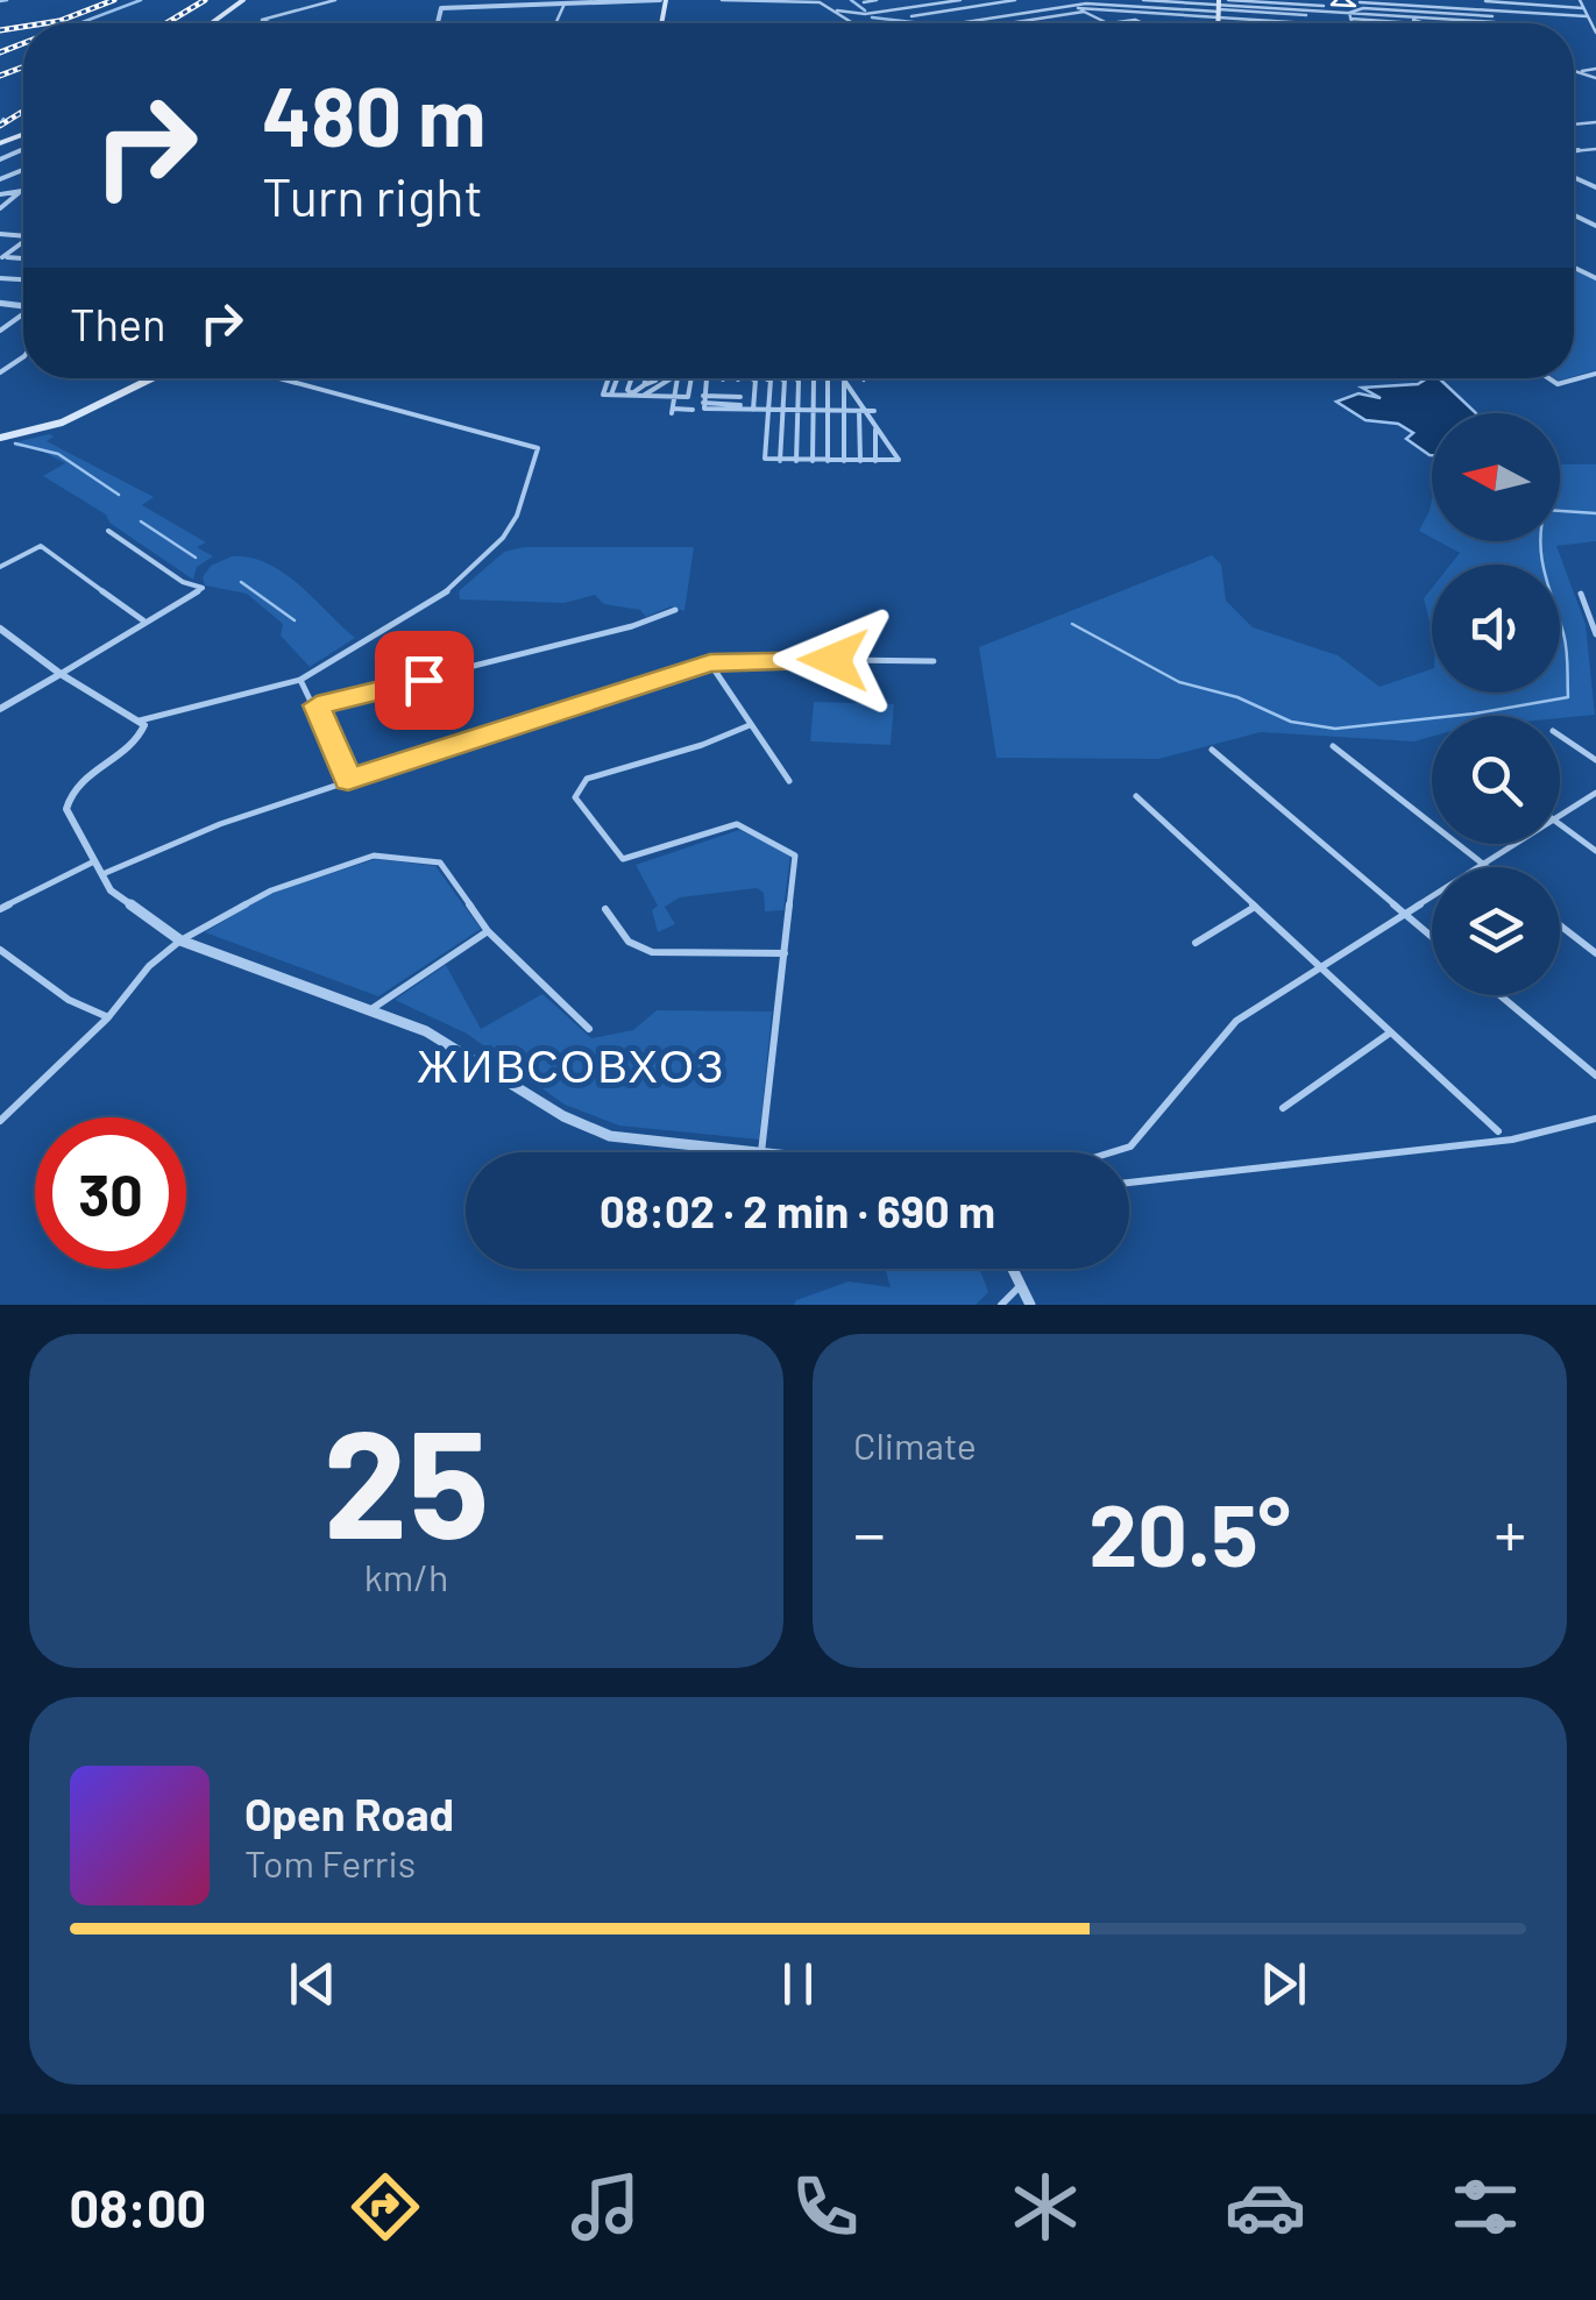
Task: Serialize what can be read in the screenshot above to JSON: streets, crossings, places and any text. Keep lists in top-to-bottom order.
{
  "districts": ["ЖИВСОВХОЗ"],
  "north": "left",
  "page": {
    "turn": ["480 m", "Turn right"],
    "then": "Then",
    "limit": "30",
    "trip": "08:02 · 2 min · 690 m",
    "tile": [
      ["25", "km/h"],
      "Climate"
    ],
    "heat": ["−", "20.5°", "+"],
    "song": ["Open Road", "Tom Ferris"],
    "tabs": "08:00"
  }
}
